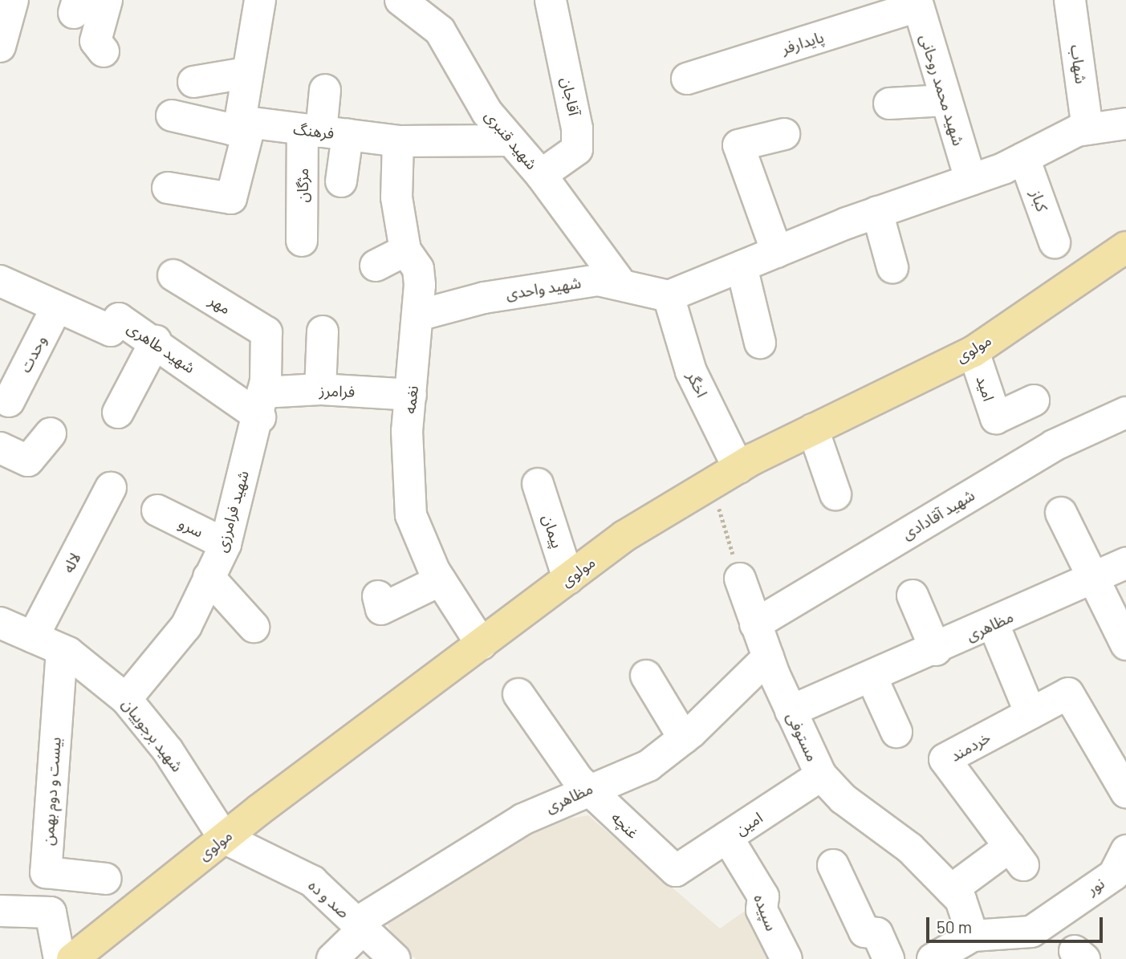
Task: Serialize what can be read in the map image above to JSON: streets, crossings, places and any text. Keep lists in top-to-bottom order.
{
  "streets": {
    "main road": ["مولوی"],
    "street": [
      "پایدارفر",
      "شهاب",
      "شهید محمد روحانی",
      "آقاجان",
      "فرهنگ",
      "شهید قنبری",
      "مژگان",
      "کباز",
      "شهید واحدی",
      "مهر",
      "شهید طاهری",
      "وحدت",
      "اخگر",
      "امید",
      "فرامرز",
      "نغمه",
      "شهید فرامرزی",
      "شهید آقادادی",
      "سرو",
      "پیمان",
      "لاله",
      "مظاهری",
      "شهید برجوییان",
      "مستوفی",
      "خردمند",
      "بیست و دوم بهمن",
      "امین",
      "غنچه",
      "نور",
      "صد و ده",
      "سپیده"
    ]
  },
  "crossings": [
    ["پایدارفر", "شهید محمد روحانی"],
    ["آقاجان", "شهید قنبری"],
    ["فرهنگ", "شهید قنبری"],
    ["فرهنگ", "مژگان"],
    ["فرهنگ", "نغمه"],
    ["شهید قنبری", "شهید واحدی"],
    ["شهید واحدی", "اخگر"],
    ["شهید واحدی", "نغمه"],
    ["مهر", "شهید فرامرزی"],
    ["شهید طاهری", "وحدت"],
    ["شهید طاهری", "فرامرز"],
    ["شهید طاهری", "شهید فرامرزی"],
    ["مولوی", "اخگر"],
    ["مولوی", "امید"],
    ["مولوی", "نغمه"],
    ["مولوی", "پیمان"],
    ["مولوی", "شهید برجوییان"],
    ["مولوی", "صد و ده"],
    ["فرامرز", "نغمه"],
    ["فرامرز", "شهید فرامرزی"],
    ["شهید فرامرزی", "سرو"],
    ["شهید فرامرزی", "شهید برجوییان"],
    ["شهید آقادادی", "مستوفی"],
    ["لاله", "شهید برجوییان"],
    ["مظاهری", "مستوفی"],
    ["مظاهری", "غنچه"],
    ["مظاهری", "صد و ده"],
    ["شهید برجوییان", "بیست و دوم بهمن"],
    ["شهید برجوییان", "صد و ده"],
    ["مستوفی", "خردمند"],
    ["مستوفی", "امین"],
    ["مستوفی", "نور"],
    ["امین", "غنچه"],
    ["امین", "سپیده"]
  ],
  "scale_bar": "50 m"
}
